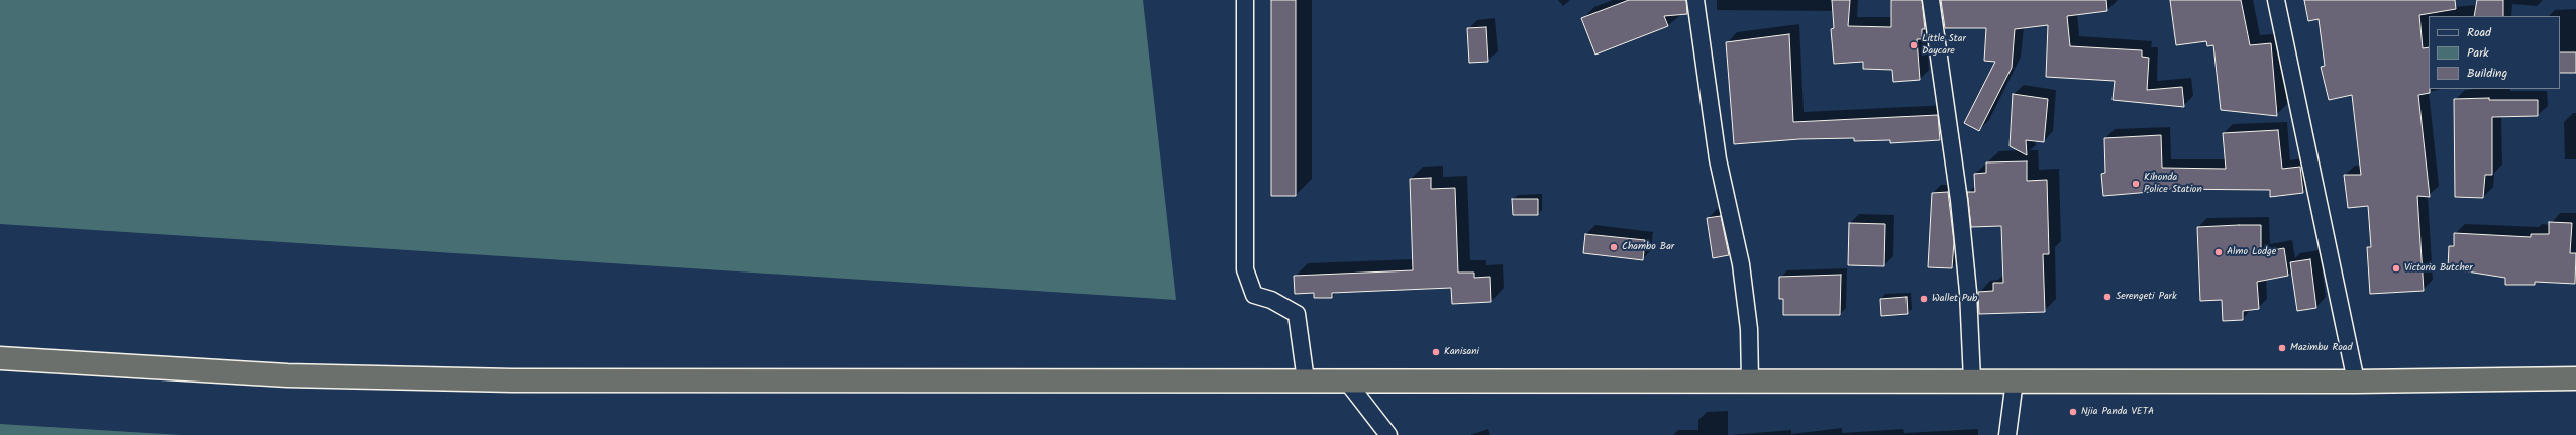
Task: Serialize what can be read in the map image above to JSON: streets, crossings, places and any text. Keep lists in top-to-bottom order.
{
  "places": [
    "Little Star Daycare",
    "Kihonda Police Station",
    "Chambo Bar",
    "Almo Lodge",
    "Victoria Butcher",
    "Serengeti Park",
    "Wallet Pub",
    "Mazimbu Road",
    "Kanisani",
    "Njia Panda VETA"
  ],
  "legend": ["Road", "Park", "Building"]
}
